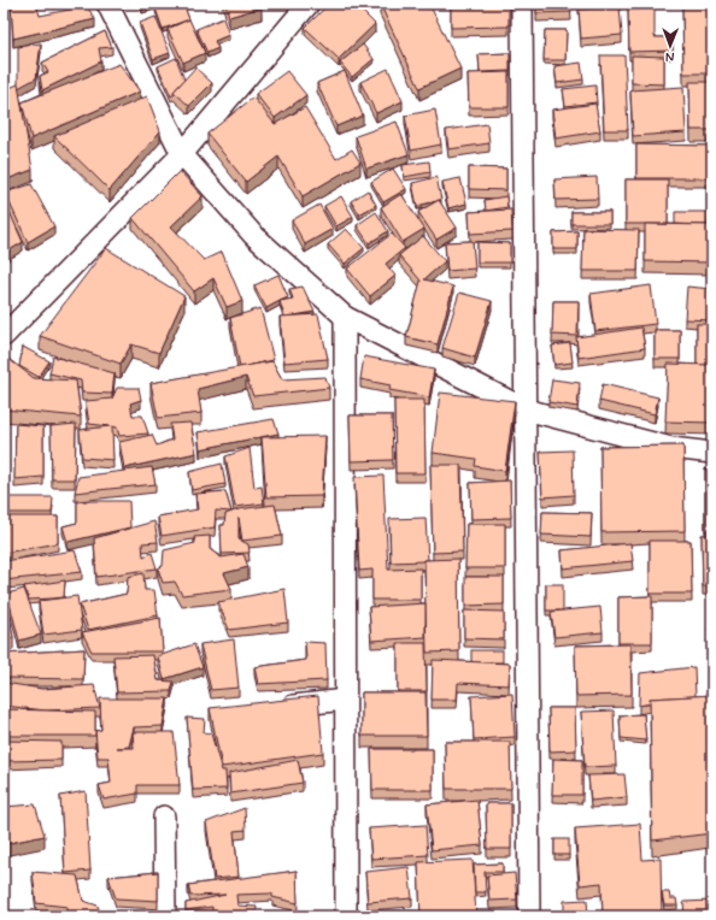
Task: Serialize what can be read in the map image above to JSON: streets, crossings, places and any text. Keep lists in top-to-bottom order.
{
  "north": "bottom"
}
